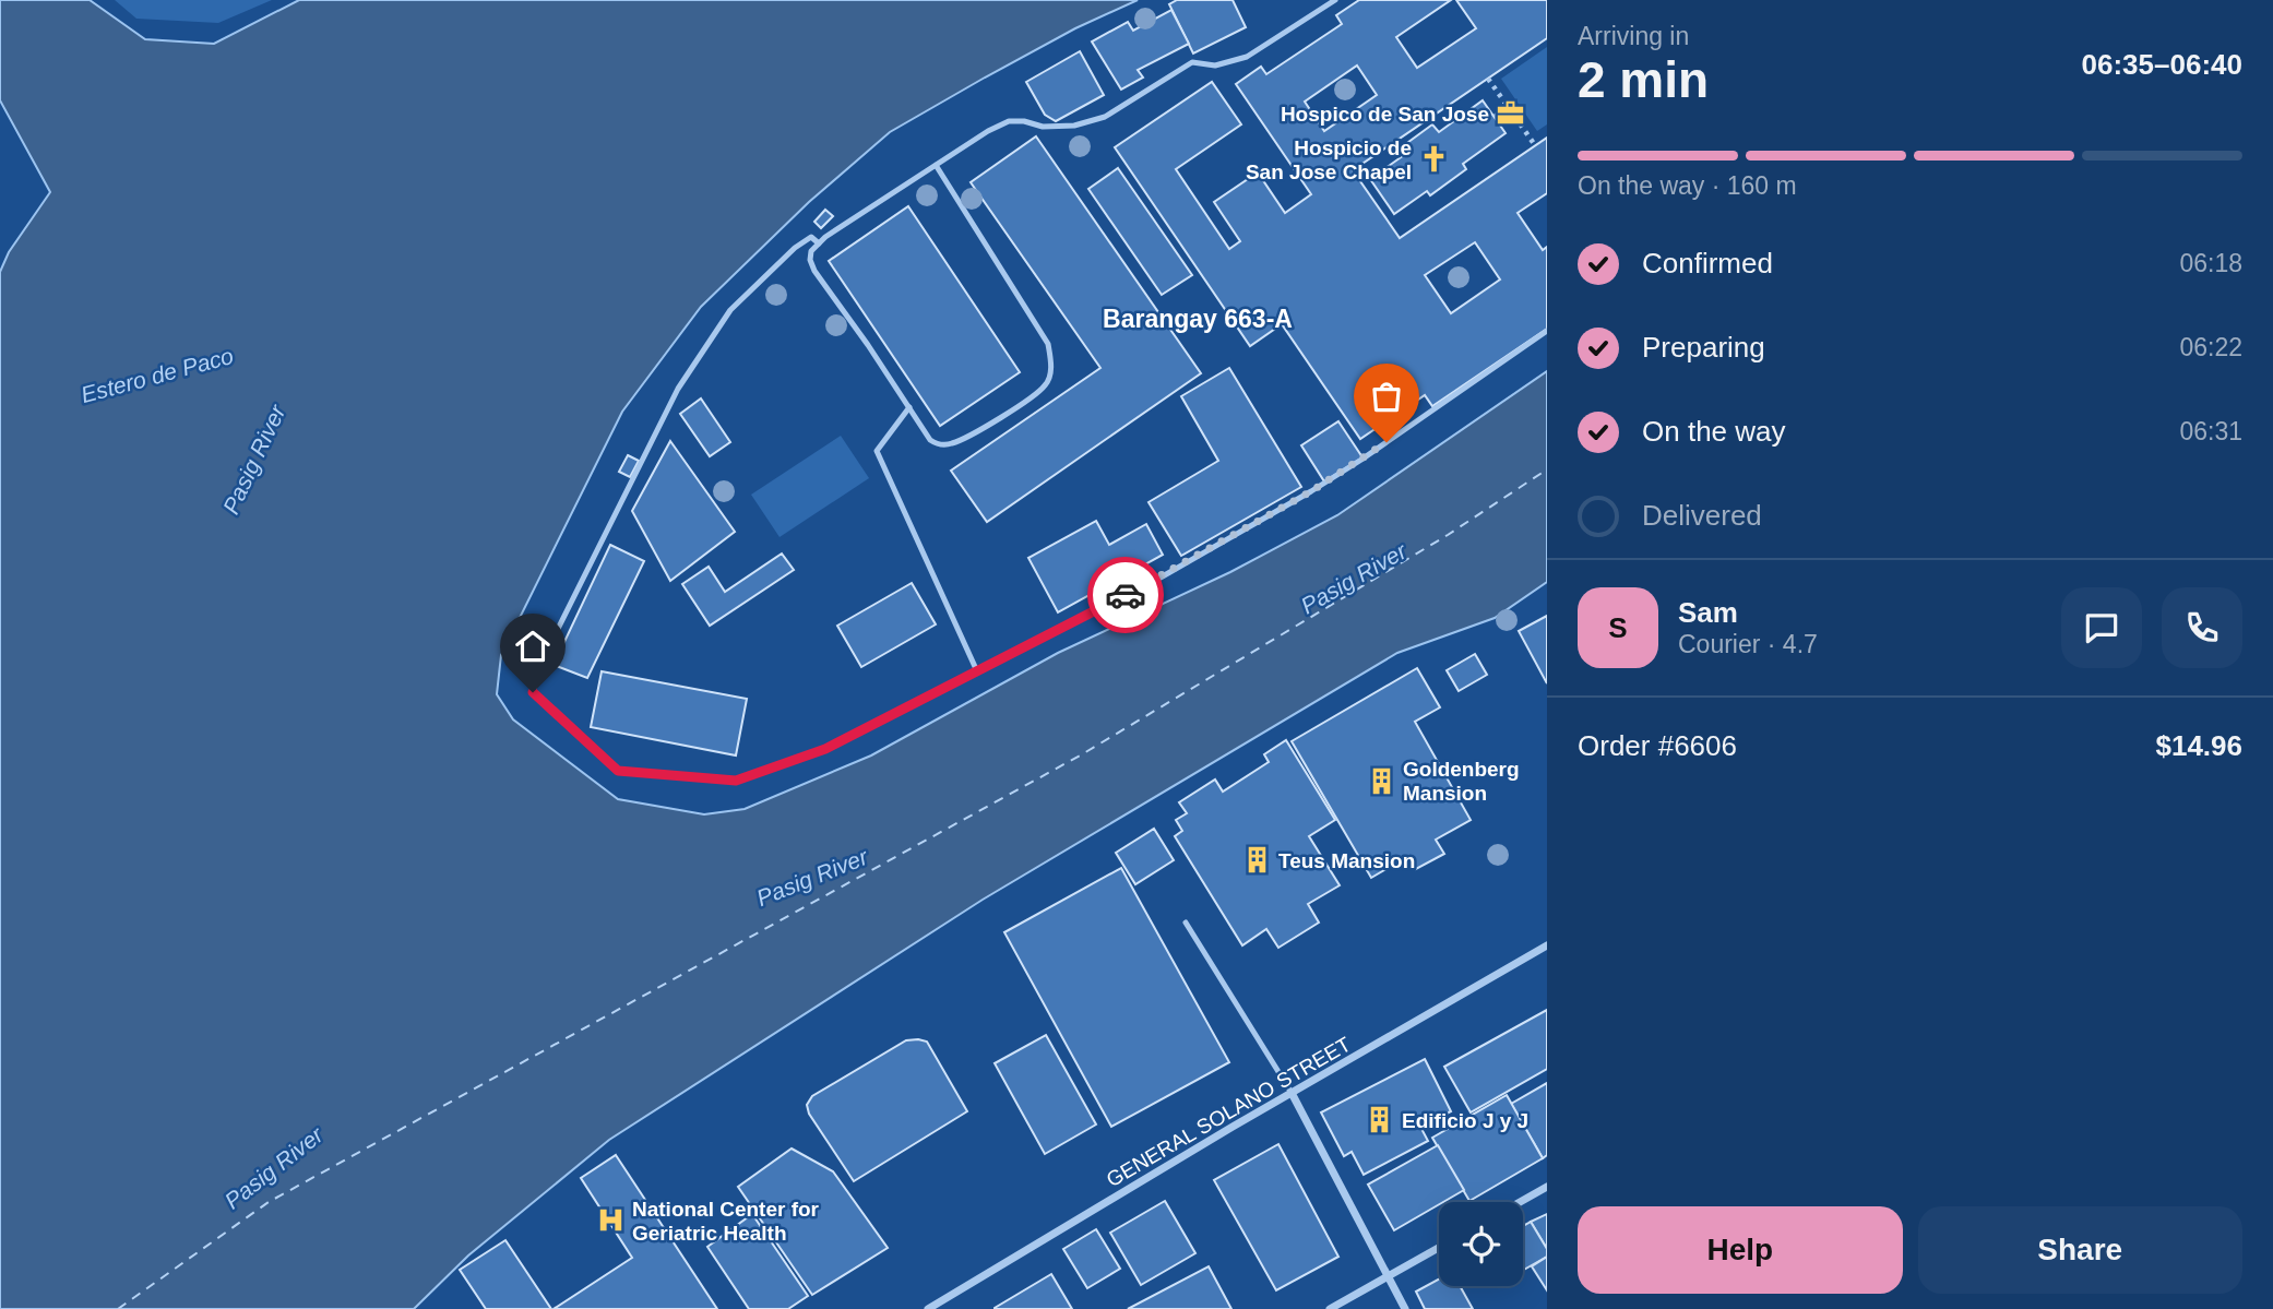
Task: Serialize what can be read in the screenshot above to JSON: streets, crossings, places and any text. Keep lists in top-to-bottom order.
{
  "streets": {
    "street": ["GENERAL SOLANO STREET"]
  },
  "districts": ["Barangay 663-A"],
  "water": ["Estero de Paco", "Pasig River"],
  "places": {
    "office": ["Hospico de San Jose"],
    "church": ["Hospicio de San Jose Chapel"],
    "building": ["Goldenberg Mansion", "Teus Mansion", "Edificio J y J"],
    "hospital": ["National Center for Geriatric Health"]
  },
  "page": {
    "heading": ["2 min", "Arriving in", "06:35–06:40"],
    "panel": [
      "Sam",
      "Courier · 4.7",
      "Order #6606",
      "$14.96"
    ],
    "bar": "On the way · 160 m",
    "list": [
      ["Confirmed", "06:18"],
      ["Preparing", "06:22"],
      ["On the way", "06:31"],
      "Delivered"
    ],
    "round": "S",
    "buttons": ["Help", "Share"]
  }
}
